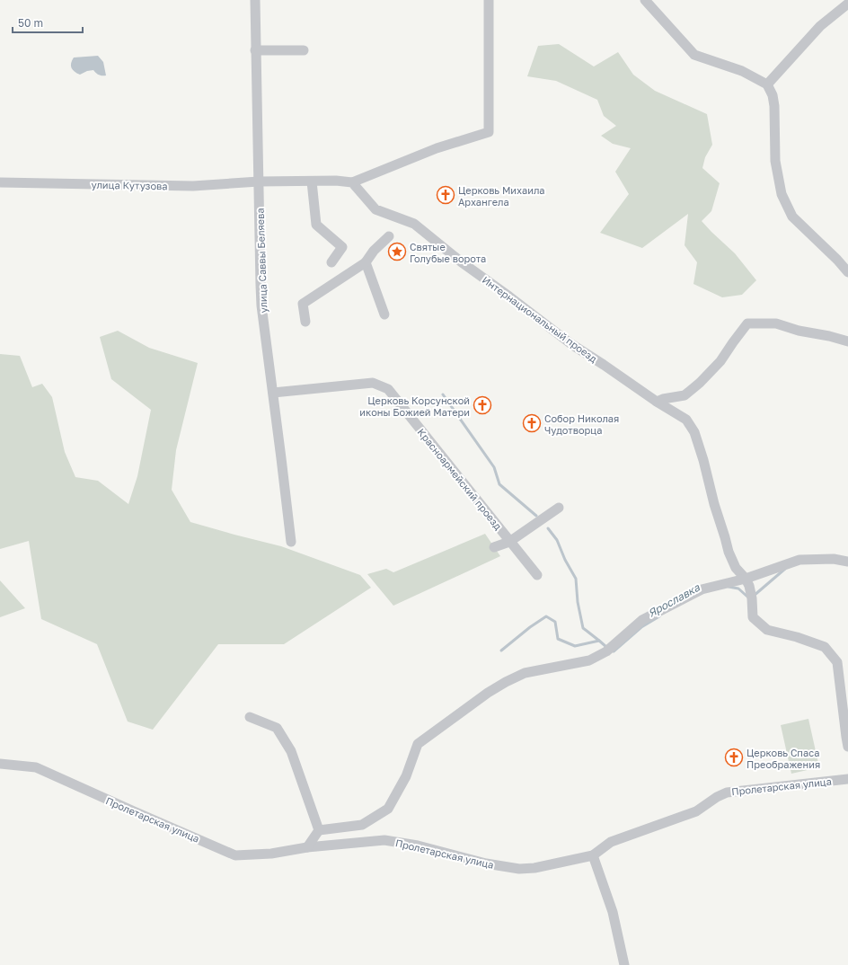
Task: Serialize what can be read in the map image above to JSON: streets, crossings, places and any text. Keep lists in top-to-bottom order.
{
  "streets": {
    "street": [
      "улица Кутузова",
      "улица Саввы Беляева",
      "Интернациональный проезд",
      "Красноармейский проезд",
      "Пролетарская улица"
    ]
  },
  "crossings": [
    ["улица Кутузова", "улица Саввы Беляева"],
    ["улица Саввы Беляева", "Красноармейский проезд"]
  ],
  "water": ["Ярославка"],
  "places": {
    "church": [
      "Церковь Михаила Архангела",
      "Церковь Корсунской иконы Божией Матери",
      "Собор Николая Чудотворца",
      "Церковь Спаса Преображения"
    ],
    "place": ["Святые Голубые ворота"]
  },
  "scale_bar": "50 m"
}
